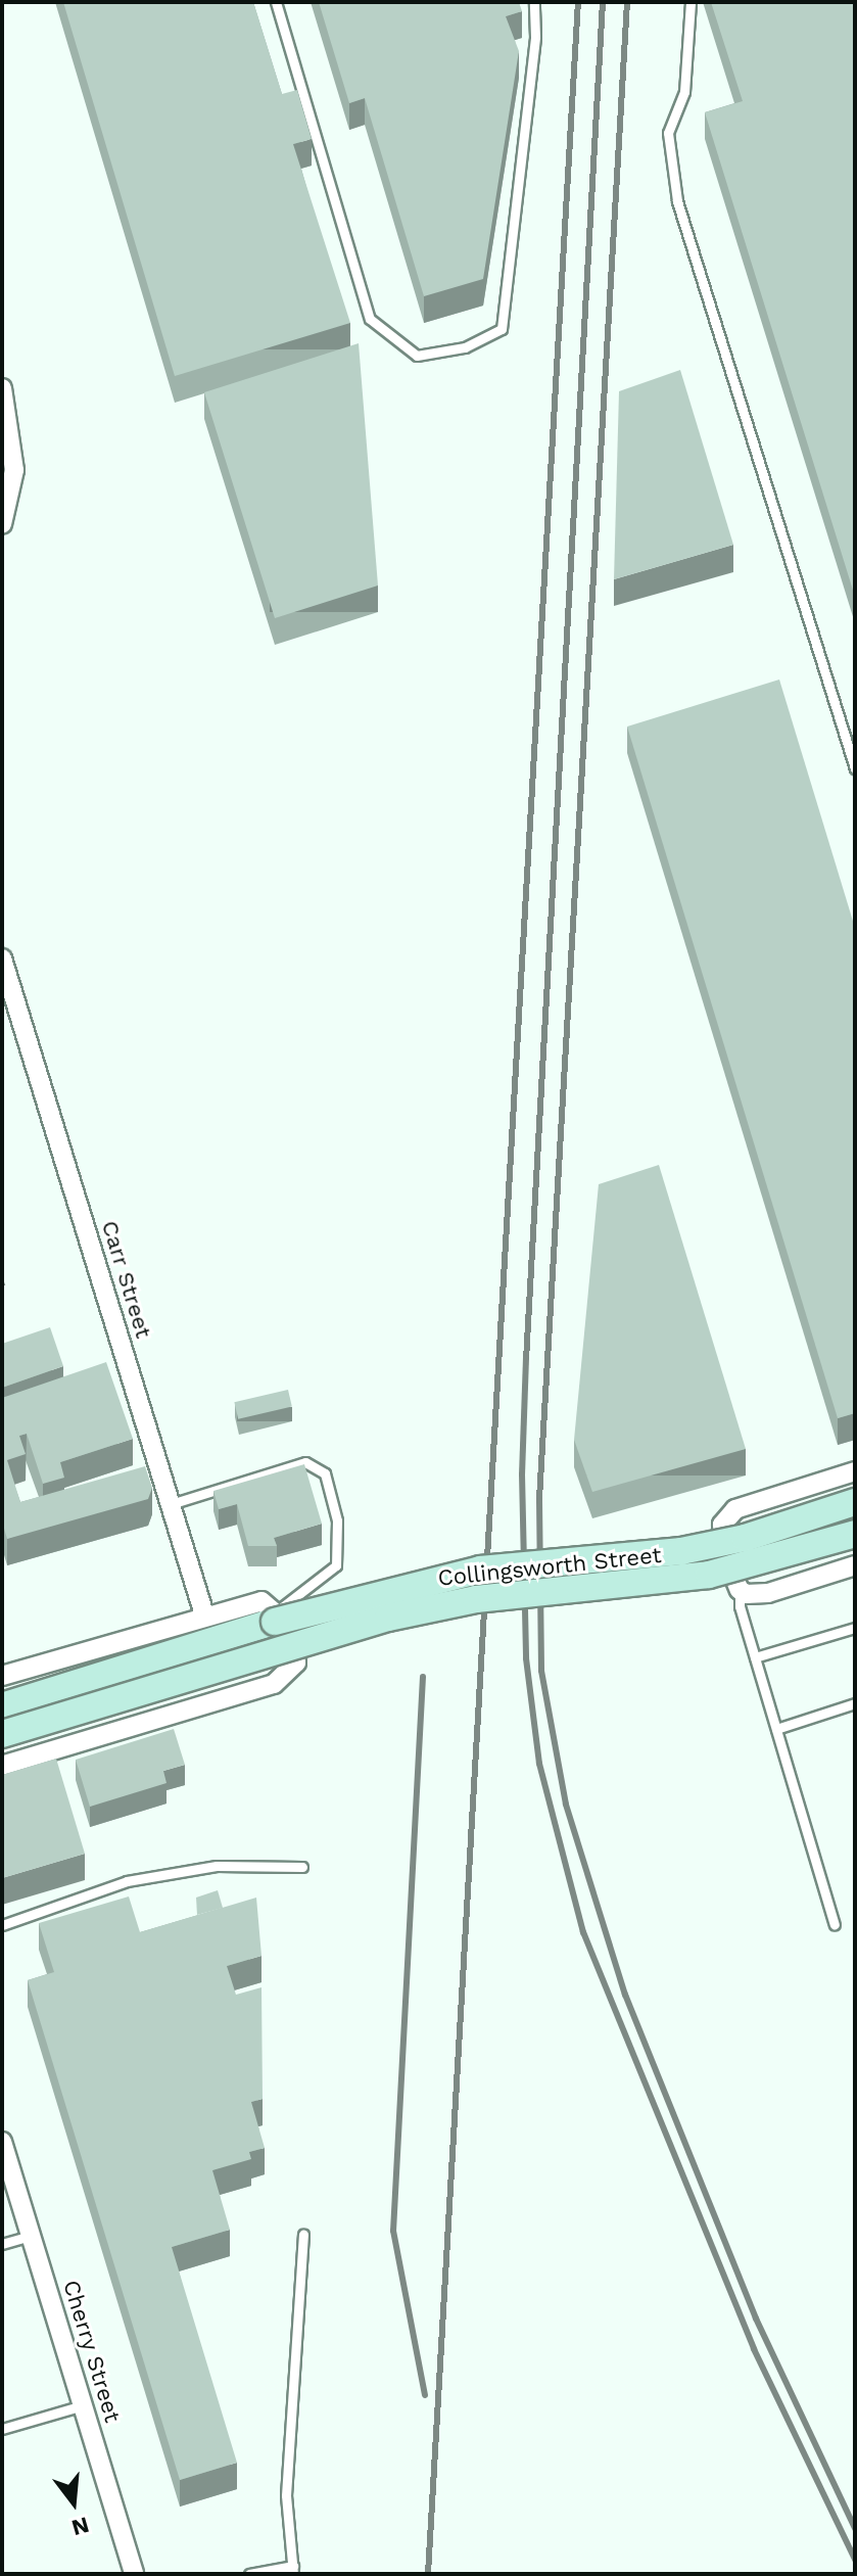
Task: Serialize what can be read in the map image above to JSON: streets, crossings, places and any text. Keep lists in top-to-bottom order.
{
  "streets": {
    "main road": ["Collingsworth Street"],
    "street": ["Carr Street", "Cherry Street"]
  },
  "north": "bottom"
}
